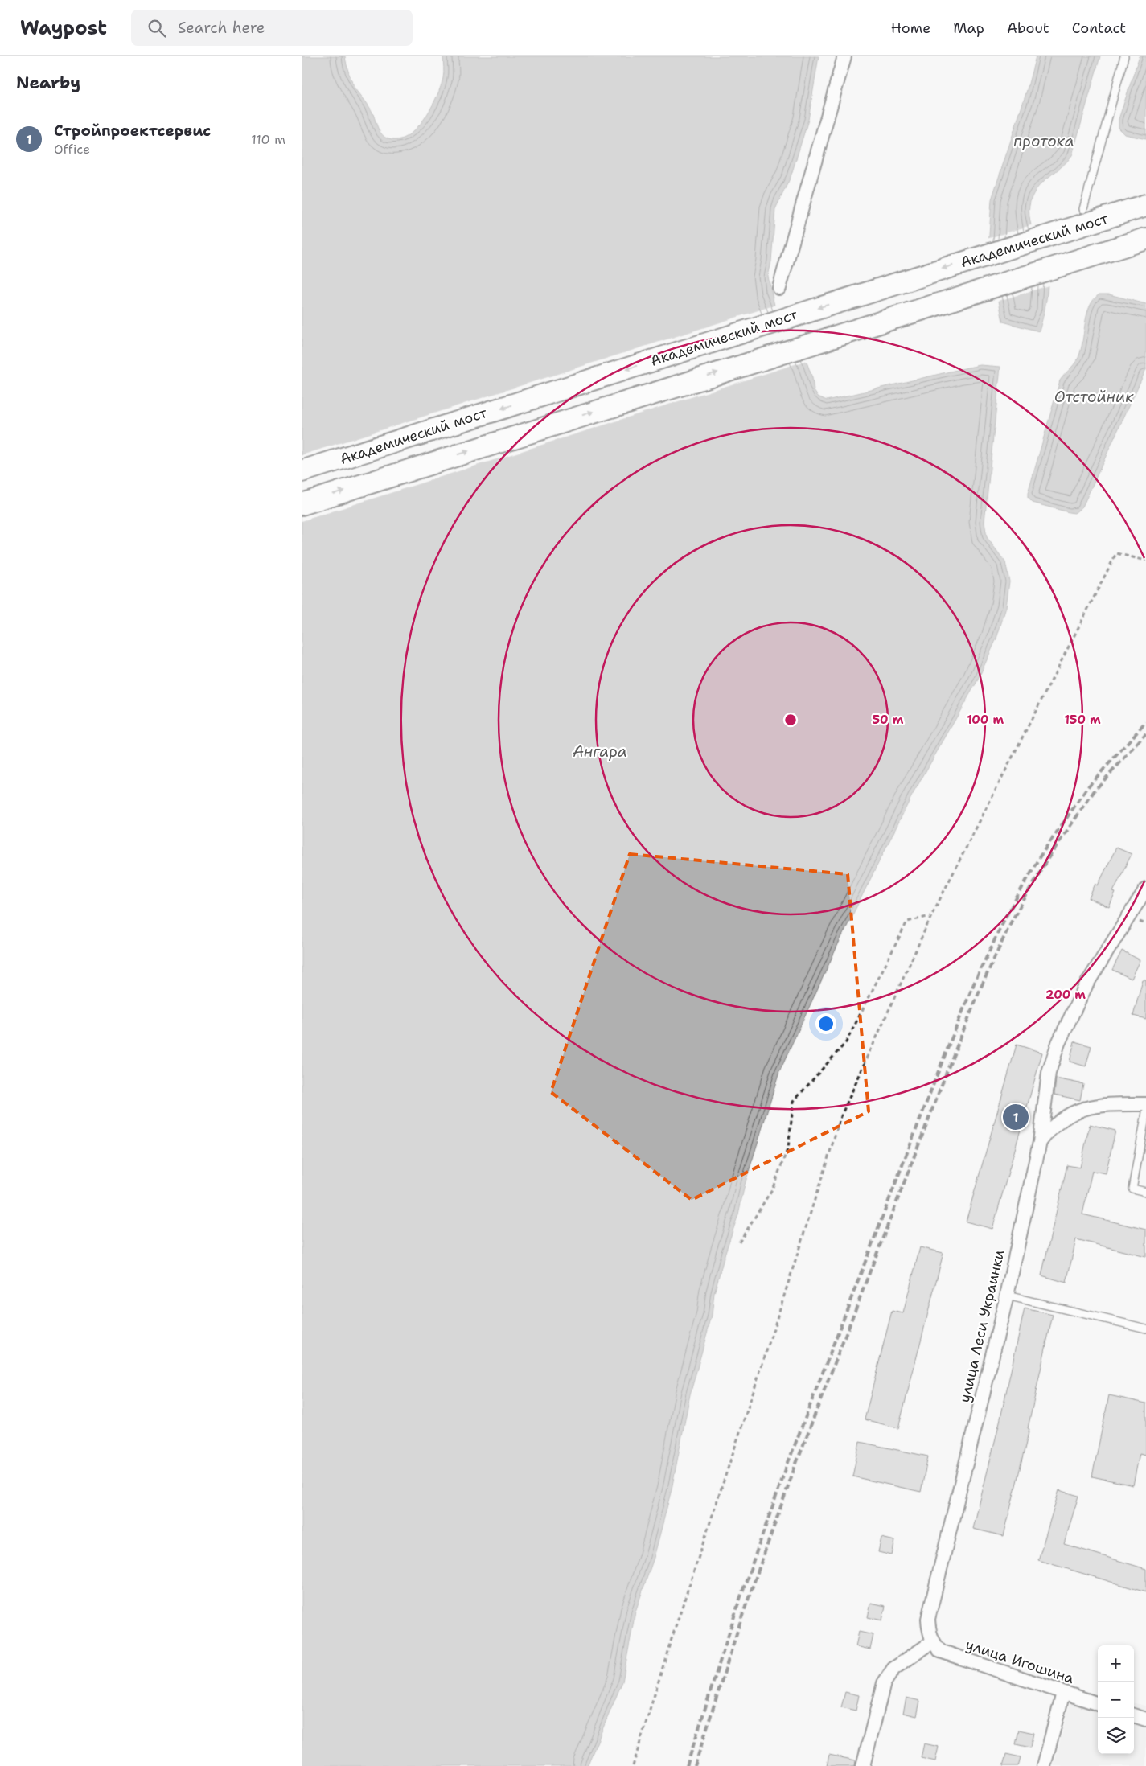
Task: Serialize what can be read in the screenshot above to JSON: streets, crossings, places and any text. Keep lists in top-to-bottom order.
{
  "streets": {
    "main road": ["Академический мост"],
    "street": ["улица Леси Украинки", "улица Игошина"]
  },
  "crossings": [
    ["улица Леси Украинки", "улица Игошина"]
  ],
  "water": ["протока", "Отстойник", "Ангара"],
  "page": {
    "header": "Waypost",
    "search": "Search here",
    "nav": [
      "Home",
      "Map",
      "About",
      "Contact"
    ],
    "heading": "Nearby",
    "list": [
      {
        "mark": "1",
        "name": "Стройпроектсервис",
        "note": "Office",
        "value": "110 m"
      }
    ],
    "pins": "1",
    "map_buttons": ["+", "−"]
  },
  "rings": [
    "50 m",
    "100 m",
    "150 m",
    "200 m"
  ]
}
